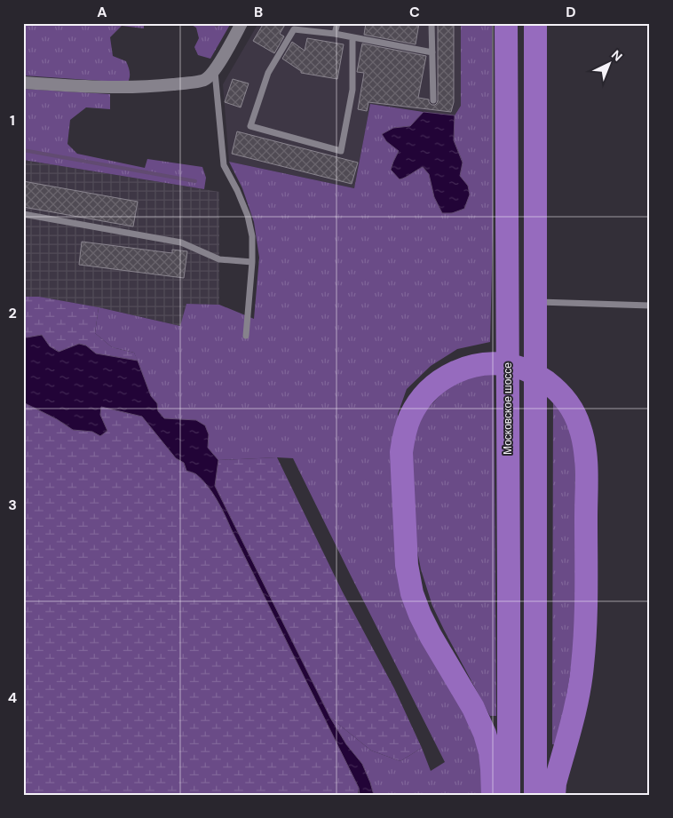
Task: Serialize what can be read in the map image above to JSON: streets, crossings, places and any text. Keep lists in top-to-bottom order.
{
  "streets": {
    "highway": ["Московское шоссе"]
  },
  "north": "top right",
  "grid": {
    "columns": [
      "A",
      "B",
      "C",
      "D"
    ],
    "rows": [
      "1",
      "2",
      "3",
      "4"
    ]
  }
}
